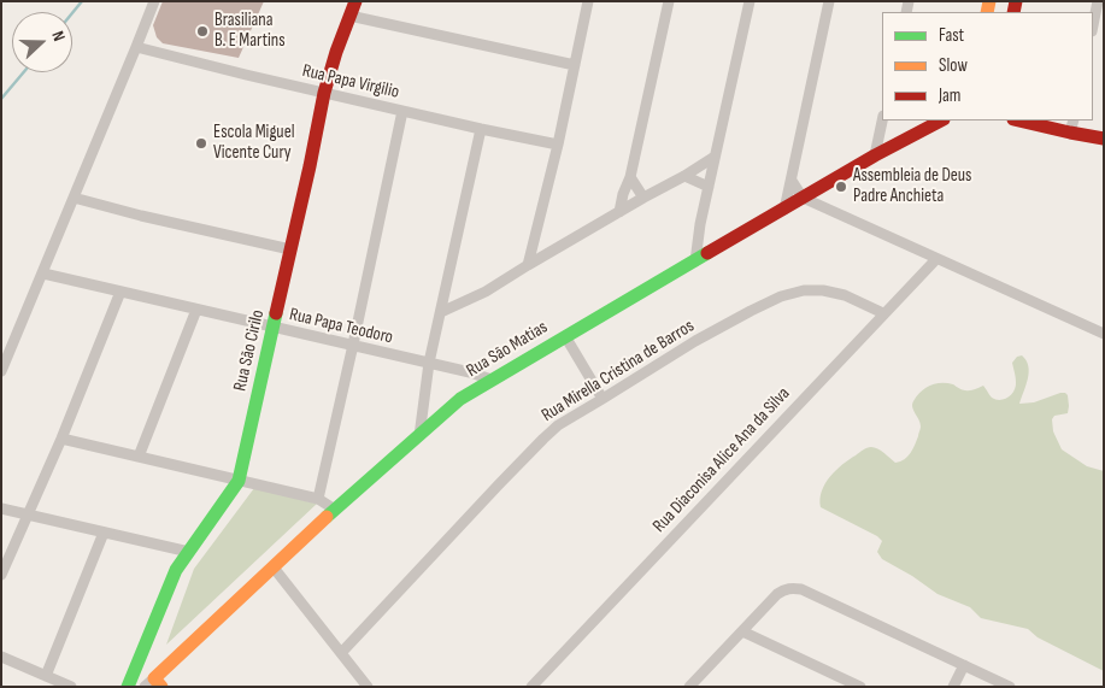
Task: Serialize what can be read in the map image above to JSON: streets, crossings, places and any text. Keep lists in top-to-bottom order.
{
  "streets": {
    "street": [
      "Rua Papa Virgilio",
      "Rua Papa Teodoro",
      "Rua São Matias",
      "Rua São Cirilo",
      "Rua Mirella Cristina de Barros",
      "Rua Diaconisa Alice Ana da Silva"
    ]
  },
  "crossings": [
    ["Rua Papa Virgilio", "Rua São Cirilo"],
    ["Rua Papa Teodoro", "Rua São Matias"],
    ["Rua Papa Teodoro", "Rua São Cirilo"],
    ["Rua Mirella Cristina de Barros", "Rua Diaconisa Alice Ana da Silva"]
  ],
  "places": ["Brasiliana B. E Martins", "Escola Miguel Vicente Cury", "Assembleia de Deus Padre Anchieta"],
  "legend": ["Fast", "Slow", "Jam"],
  "north": "right"
}
